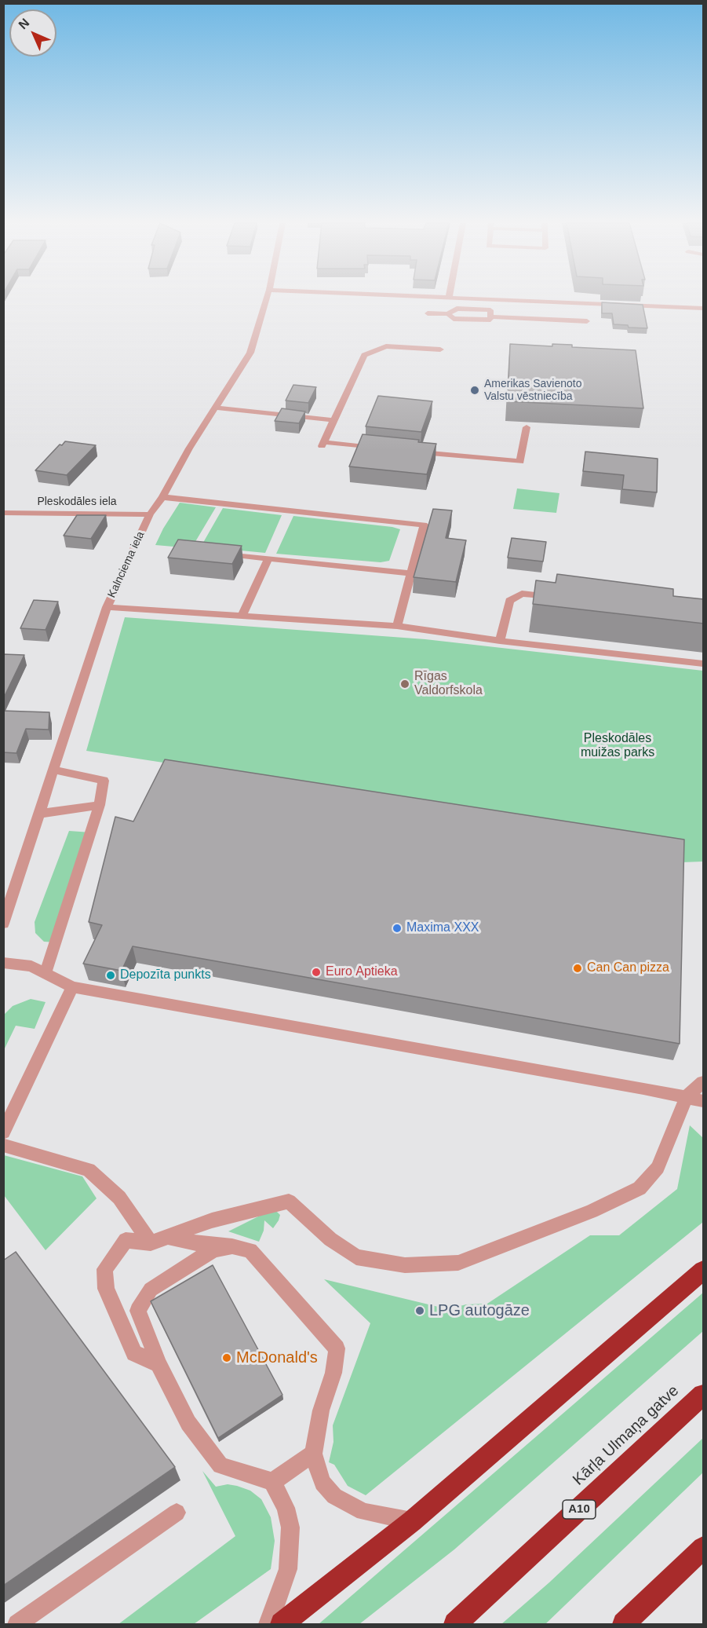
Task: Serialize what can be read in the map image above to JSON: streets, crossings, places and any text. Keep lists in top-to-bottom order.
{
  "streets": {
    "highway": ["Kārļa Ulmaņa gatve", "A10"],
    "street": ["Pleskodāles iela", "Kalnciema iela"]
  },
  "crossings": [
    ["Pleskodāles iela", "Kalnciema iela"]
  ],
  "parks": ["Pleskodāles muižas parks"],
  "places": [
    "Amerikas Savienoto Valstu vēstniecība",
    "Rīgas Valdorfskola",
    "Maxima XXX",
    "Can Can pizza",
    "Euro Aptieka",
    "Depozīta punkts",
    "LPG autogāze",
    "McDonald's"
  ],
  "north": "top left"
}
